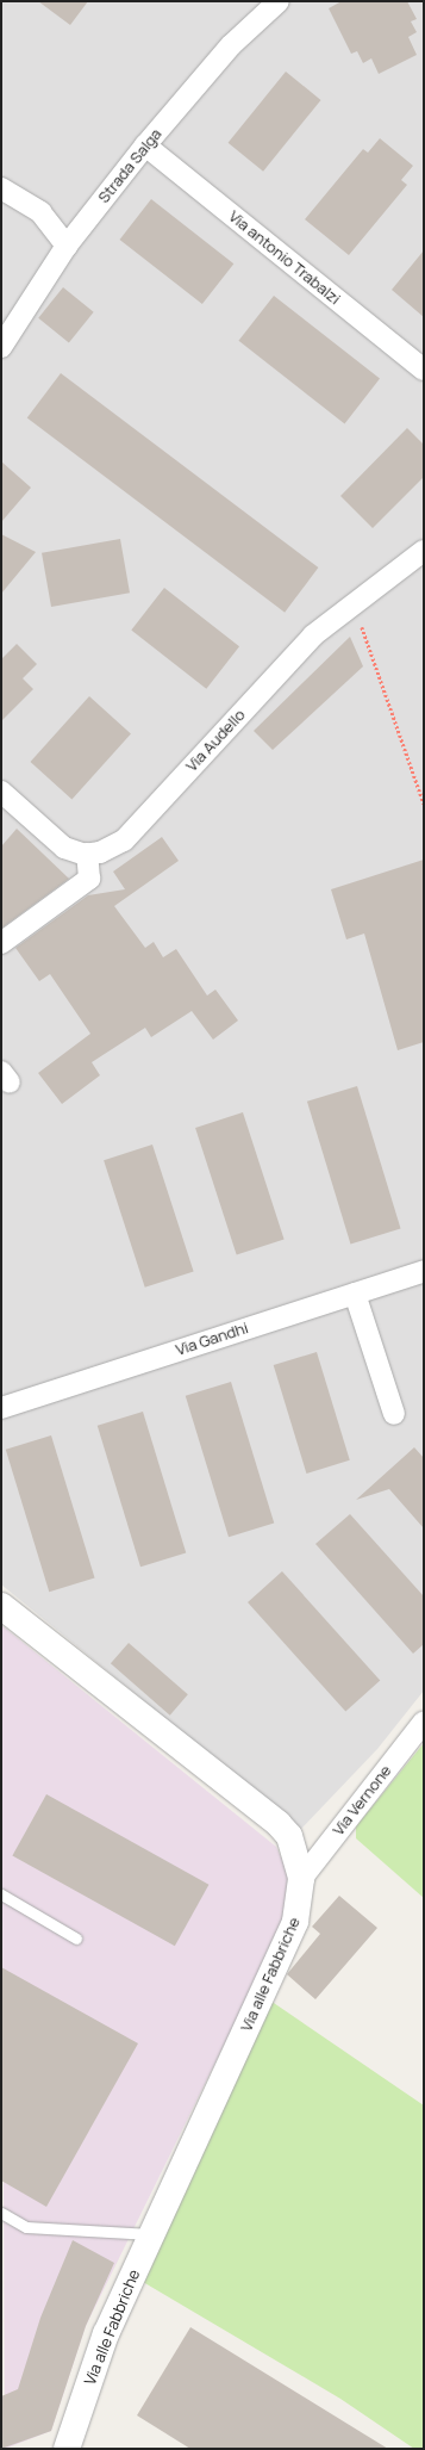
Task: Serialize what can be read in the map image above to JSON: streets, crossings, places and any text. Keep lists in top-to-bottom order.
{
  "streets": {
    "street": [
      "Strada Salga",
      "Via antonio Trabalzi",
      "Via Audello",
      "Via Gandhi",
      "Via Vernone",
      "Via alle Fabbriche"
    ]
  },
  "crossings": [
    ["Strada Salga", "Via antonio Trabalzi"],
    ["Via Vernone", "Via alle Fabbriche"]
  ]
}
